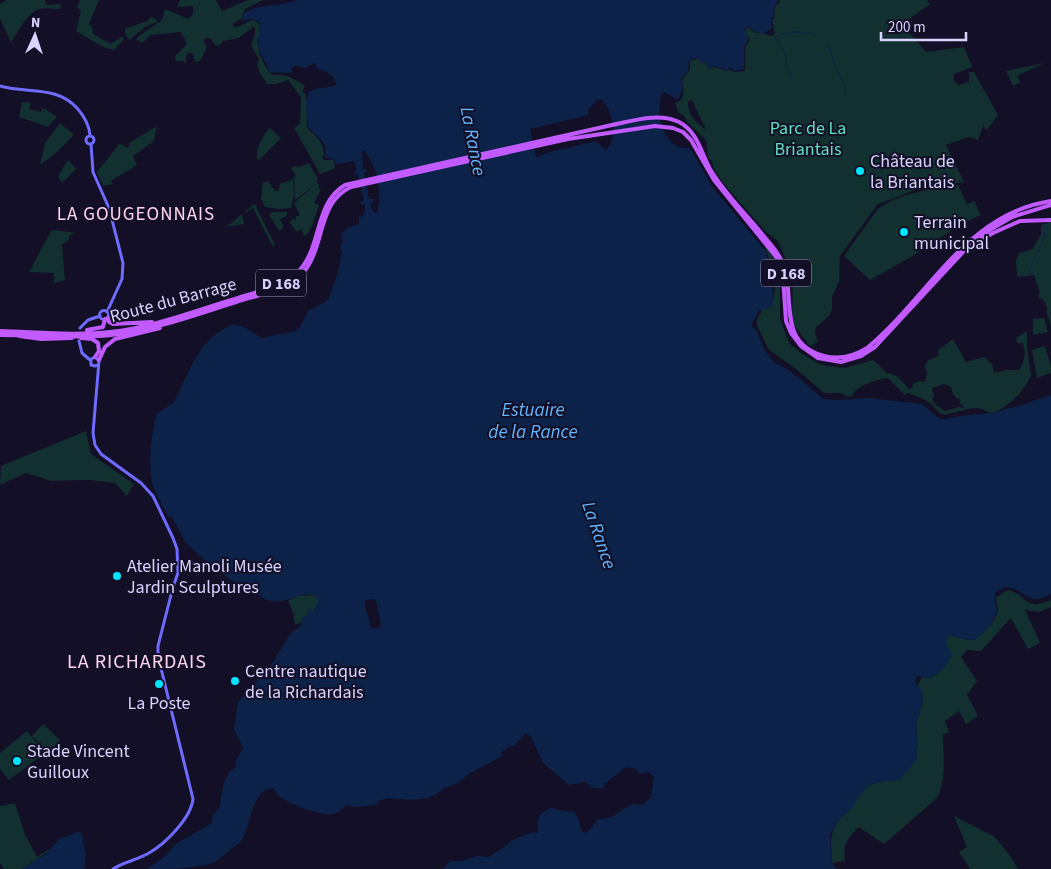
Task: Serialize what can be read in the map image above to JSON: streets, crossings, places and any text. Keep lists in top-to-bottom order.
{
  "streets": {
    "main road": ["D 168", "Route du Barrage"]
  },
  "crossings": [
    ["D 168", "Route du Barrage"]
  ],
  "districts": ["LA GOUGEONNAIS", "LA RICHARDAIS"],
  "water": ["La Rance", "Estuaire de la Rance"],
  "parks": ["Parc de La Briantais"],
  "places": [
    "Château de la Briantais",
    "Terrain municipal",
    "Atelier Manoli Musée Jardin Sculptures",
    "Centre nautique de la Richardais",
    "La Poste",
    "Stade Vincent Guilloux"
  ],
  "scale_bar": "200 m",
  "north": "top"
}
